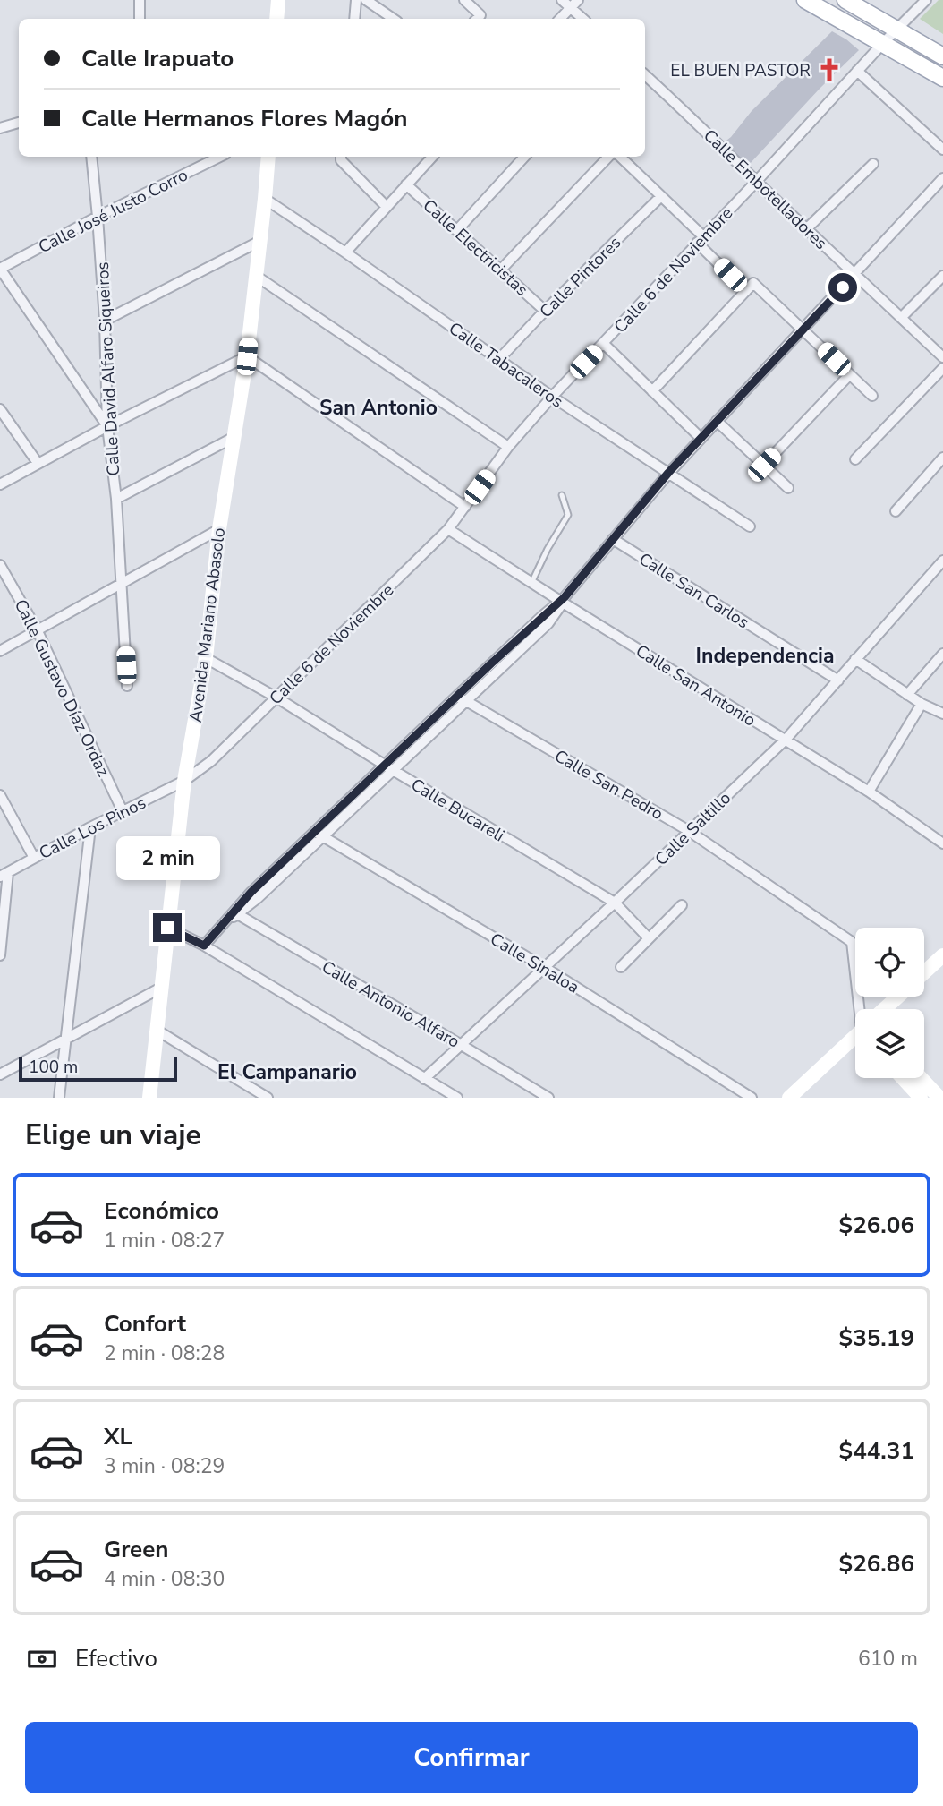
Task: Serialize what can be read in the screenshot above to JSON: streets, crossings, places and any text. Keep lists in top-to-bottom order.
{
  "streets": {
    "street": [
      "Calle Embotelladores",
      "Calle José Justo Corro",
      "Calle Electricistas",
      "Calle 6 de Noviembre",
      "Calle Pintores",
      "Calle Tabacaleros",
      "Calle David Alfaro Siqueiros",
      "Calle San Carlos",
      "Avenida Mariano Abasolo",
      "Calle San Antonio",
      "Calle Gustavo Díaz Ordaz",
      "Calle San Pedro",
      "Calle Bucareli",
      "Calle Los Pinos",
      "Calle Saltillo",
      "Calle Sinaloa",
      "Calle Antonio Alfaro"
    ]
  },
  "crossings": [
    ["Calle Embotelladores", "Calle 6 de Noviembre"],
    ["Calle José Justo Corro", "Calle David Alfaro Siqueiros"],
    ["Calle Electricistas", "Calle Pintores"],
    ["Calle 6 de Noviembre", "Calle Tabacaleros"],
    ["Calle 6 de Noviembre", "Avenida Mariano Abasolo"],
    ["Calle 6 de Noviembre", "Calle San Antonio"],
    ["Calle 6 de Noviembre", "Calle Bucareli"],
    ["Calle 6 de Noviembre", "Calle Los Pinos"],
    ["Calle Pintores", "Calle Tabacaleros"],
    ["Calle Tabacaleros", "Avenida Mariano Abasolo"],
    ["Calle San Carlos", "Calle Saltillo"],
    ["Avenida Mariano Abasolo", "Calle Bucareli"],
    ["Avenida Mariano Abasolo", "Calle Los Pinos"],
    ["Calle San Antonio", "Calle Saltillo"],
    ["Calle Gustavo Díaz Ordaz", "Calle Los Pinos"],
    ["Calle San Pedro", "Calle Saltillo"],
    ["Calle Bucareli", "Calle Saltillo"],
    ["Calle Saltillo", "Calle Sinaloa"],
    ["Calle Saltillo", "Calle Antonio Alfaro"]
  ],
  "districts": ["San Antonio", "Independencia", "El Campanario"],
  "places": {
    "church": ["EL BUEN PASTOR"]
  },
  "scale_bar": "100 m",
  "page": {
    "banner": ["Calle Irapuato", "Calle Hermanos Flores Magón"],
    "bubble": "2 min",
    "scale": "100 m",
    "heading": "Elige un viaje",
    "list": [
      {
        "name": "Económico",
        "note": "1 min · 08:27",
        "value": "$26.06"
      },
      {
        "name": "Confort",
        "note": "2 min · 08:28",
        "value": "$35.19"
      },
      {
        "name": "XL",
        "note": "3 min · 08:29",
        "value": "$44.31"
      },
      {
        "name": "Green",
        "note": "4 min · 08:30",
        "value": "$26.86"
      }
    ],
    "pay": ["Efectivo", "610 m"],
    "buttons": "Confirmar"
  }
}
